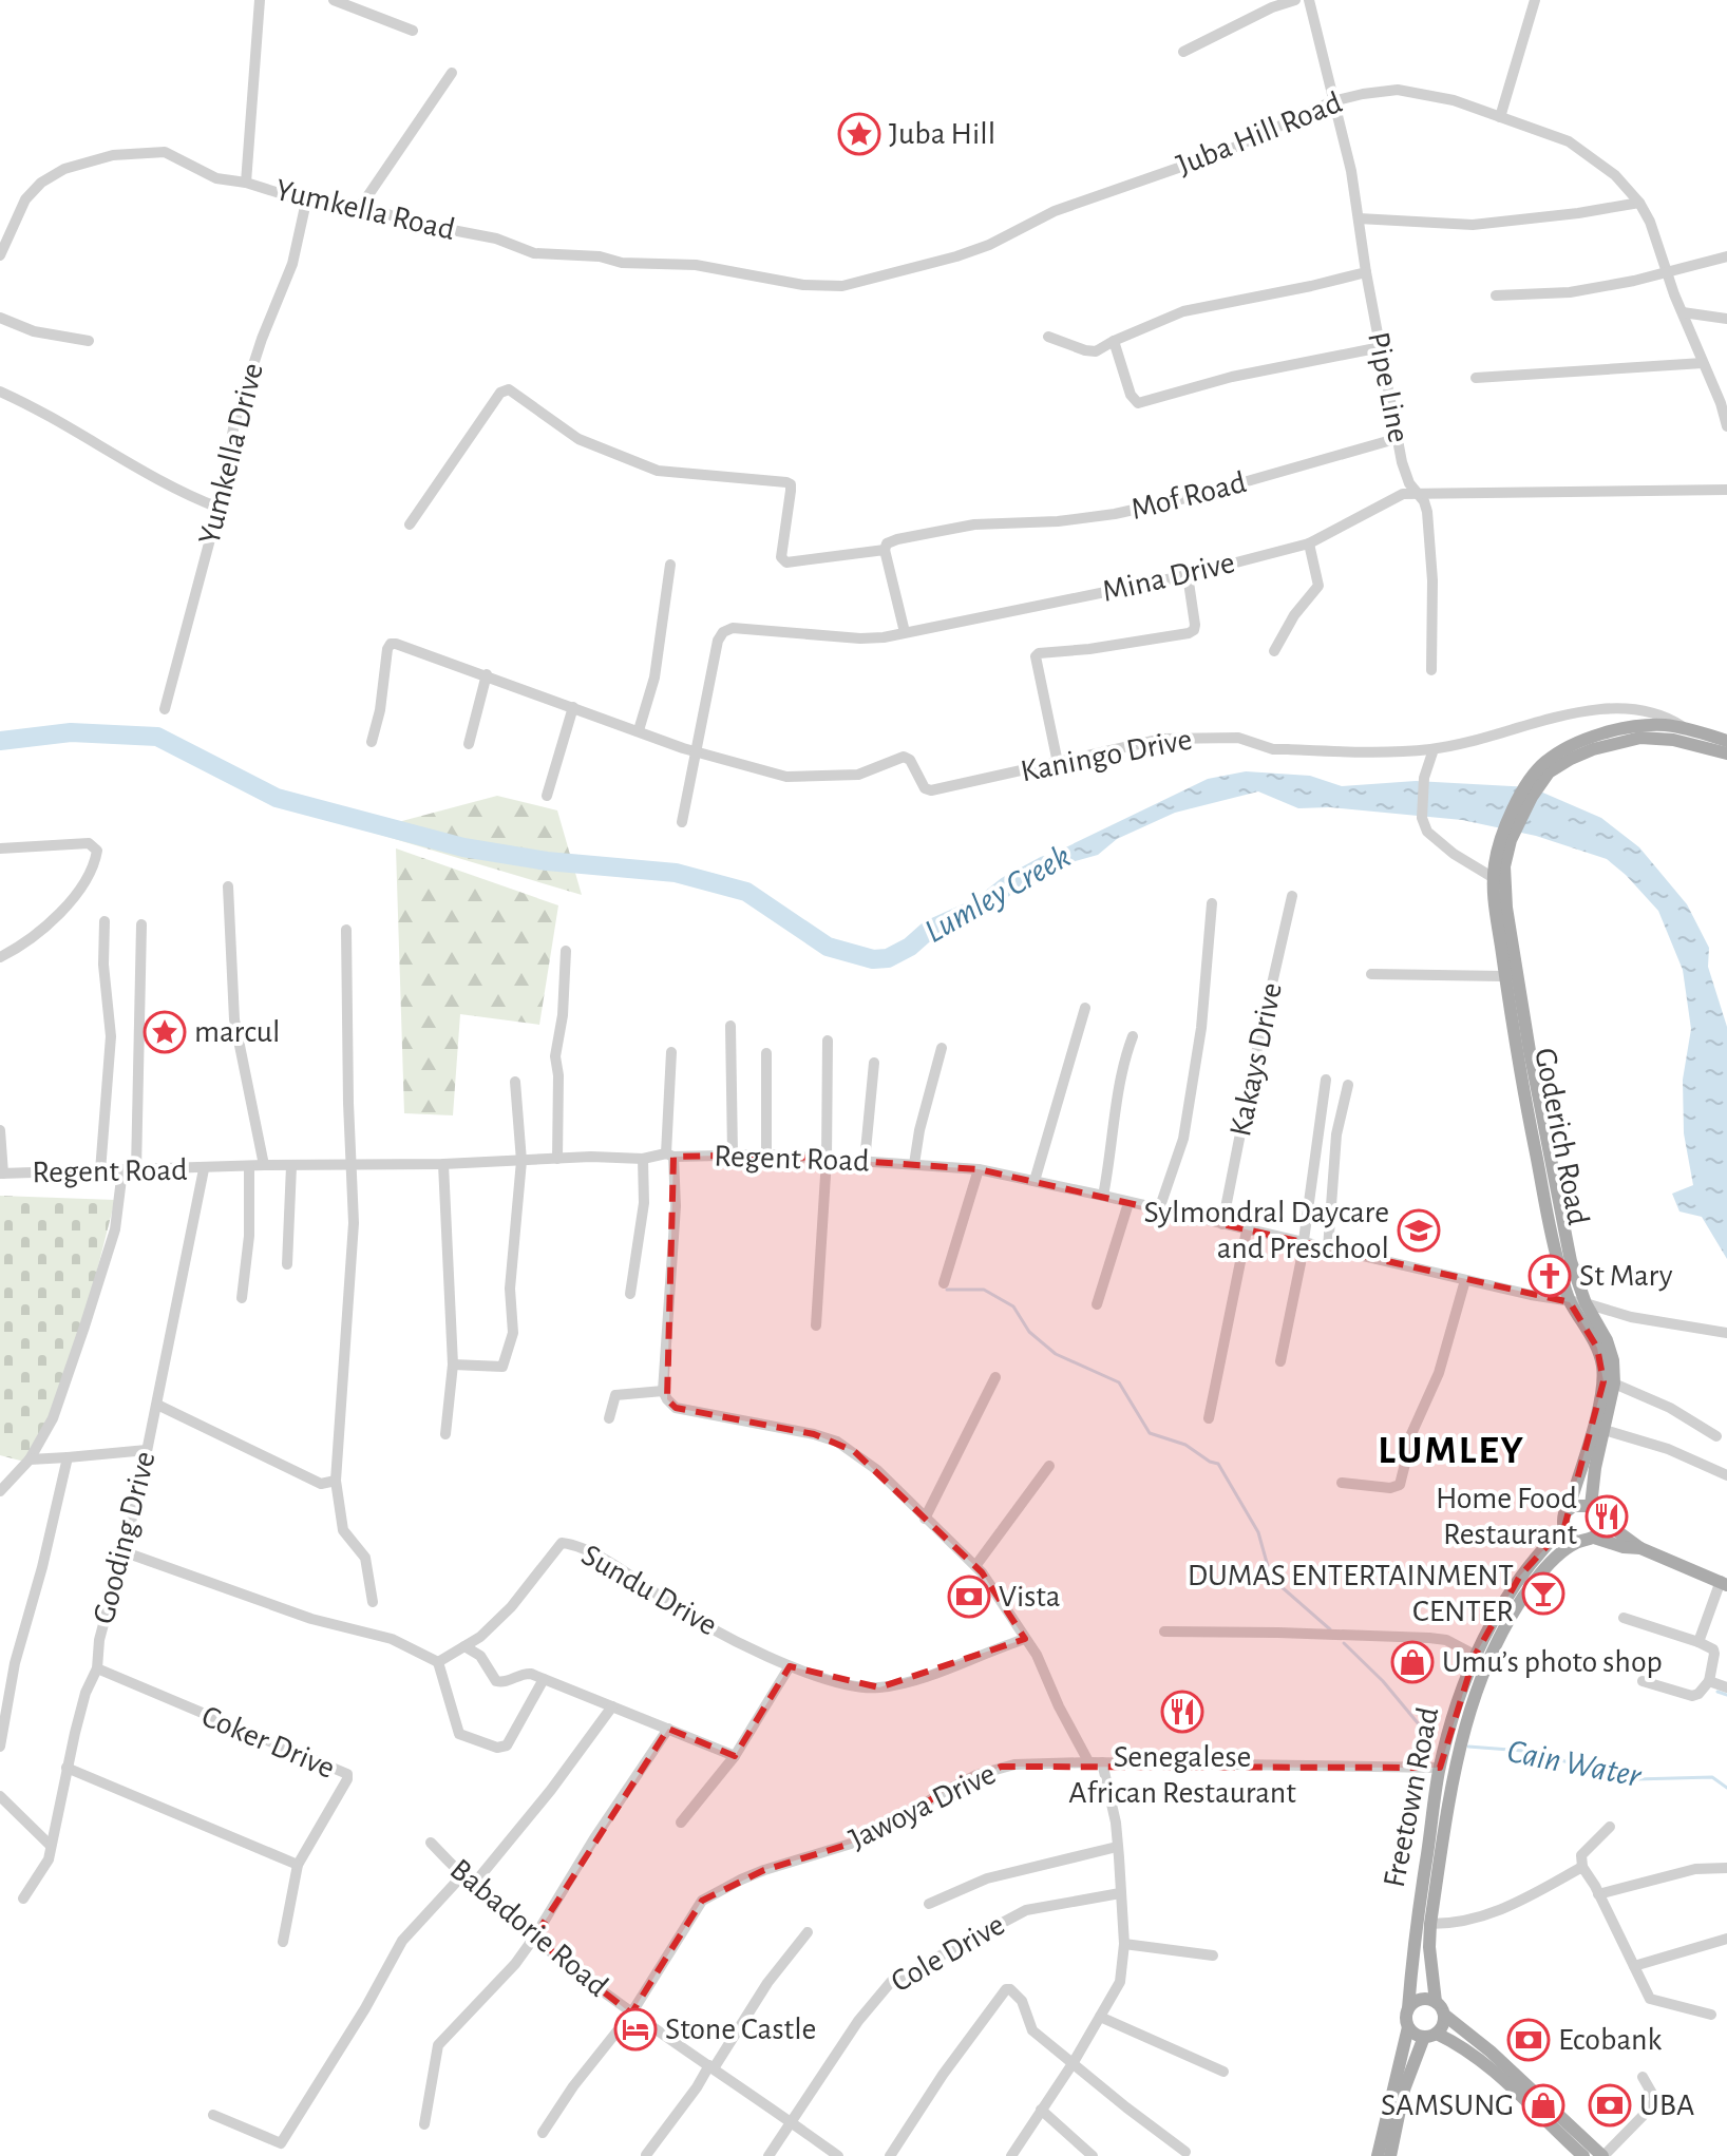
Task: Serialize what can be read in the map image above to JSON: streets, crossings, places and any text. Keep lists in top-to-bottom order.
{
  "streets": {
    "main road": ["Goderich Road", "Freetown Road"],
    "street": [
      "Juba Hill Road",
      "Yumkella Road",
      "Pipe Line",
      "Yumkella Drive",
      "Mof Road",
      "Mina Drive",
      "Kaningo Drive",
      "Kakays Drive",
      "Regent Road",
      "Gooding Drive",
      "Sundu Drive",
      "Coker Drive",
      "Jawoya Drive",
      "Babadorie Road",
      "Cole Drive"
    ]
  },
  "crossings": [
    ["Juba Hill Road", "Yumkella Road"],
    ["Juba Hill Road", "Pipe Line"],
    ["Yumkella Road", "Yumkella Drive"],
    ["Pipe Line", "Mof Road"],
    ["Pipe Line", "Mina Drive"],
    ["Mina Drive", "Kaningo Drive"],
    ["Kakays Drive", "Regent Road"],
    ["Goderich Road", "Regent Road"],
    ["Goderich Road", "Freetown Road"],
    ["Regent Road", "Gooding Drive"],
    ["Gooding Drive", "Coker Drive"],
    ["Freetown Road", "Jawoya Drive"],
    ["Jawoya Drive", "Babadorie Road"],
    ["Babadorie Road", "Cole Drive"]
  ],
  "districts": ["LUMLEY"],
  "water": ["Lumley Creek", "Cain Water"],
  "places": {
    "place": ["Juba Hill", "marcul"],
    "school or university": ["Sylmondral Daycare and Preschool"],
    "church": ["St Mary"],
    "restaurant": ["Home Food Restaurant", "Senegalese African Restaurant"],
    "bar": ["DUMAS ENTERTAINMENT CENTER"],
    "bank": ["Vista", "Ecobank", "UBA"],
    "shop": ["Umu’s photo shop", "SAMSUNG"],
    "hotel": ["Stone Castle"]
  }
}
